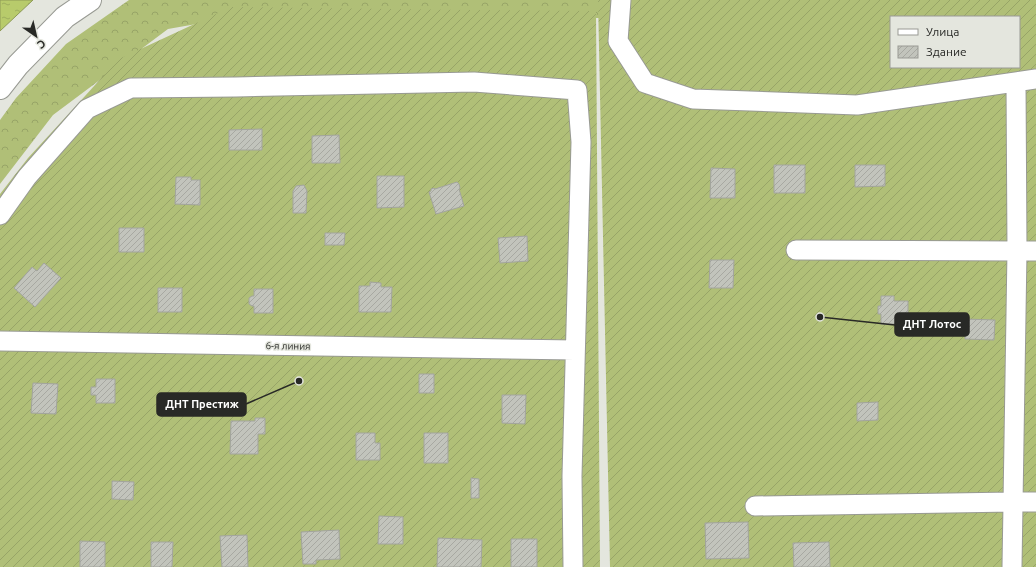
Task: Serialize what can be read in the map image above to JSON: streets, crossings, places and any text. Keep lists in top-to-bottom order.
{
  "streets": {
    "street": ["6-я линия"]
  },
  "places": ["ДНТ Лотос", "ДНТ Престиж"],
  "legend": ["Улица", "Здание"],
  "north": "bottom right"
}
